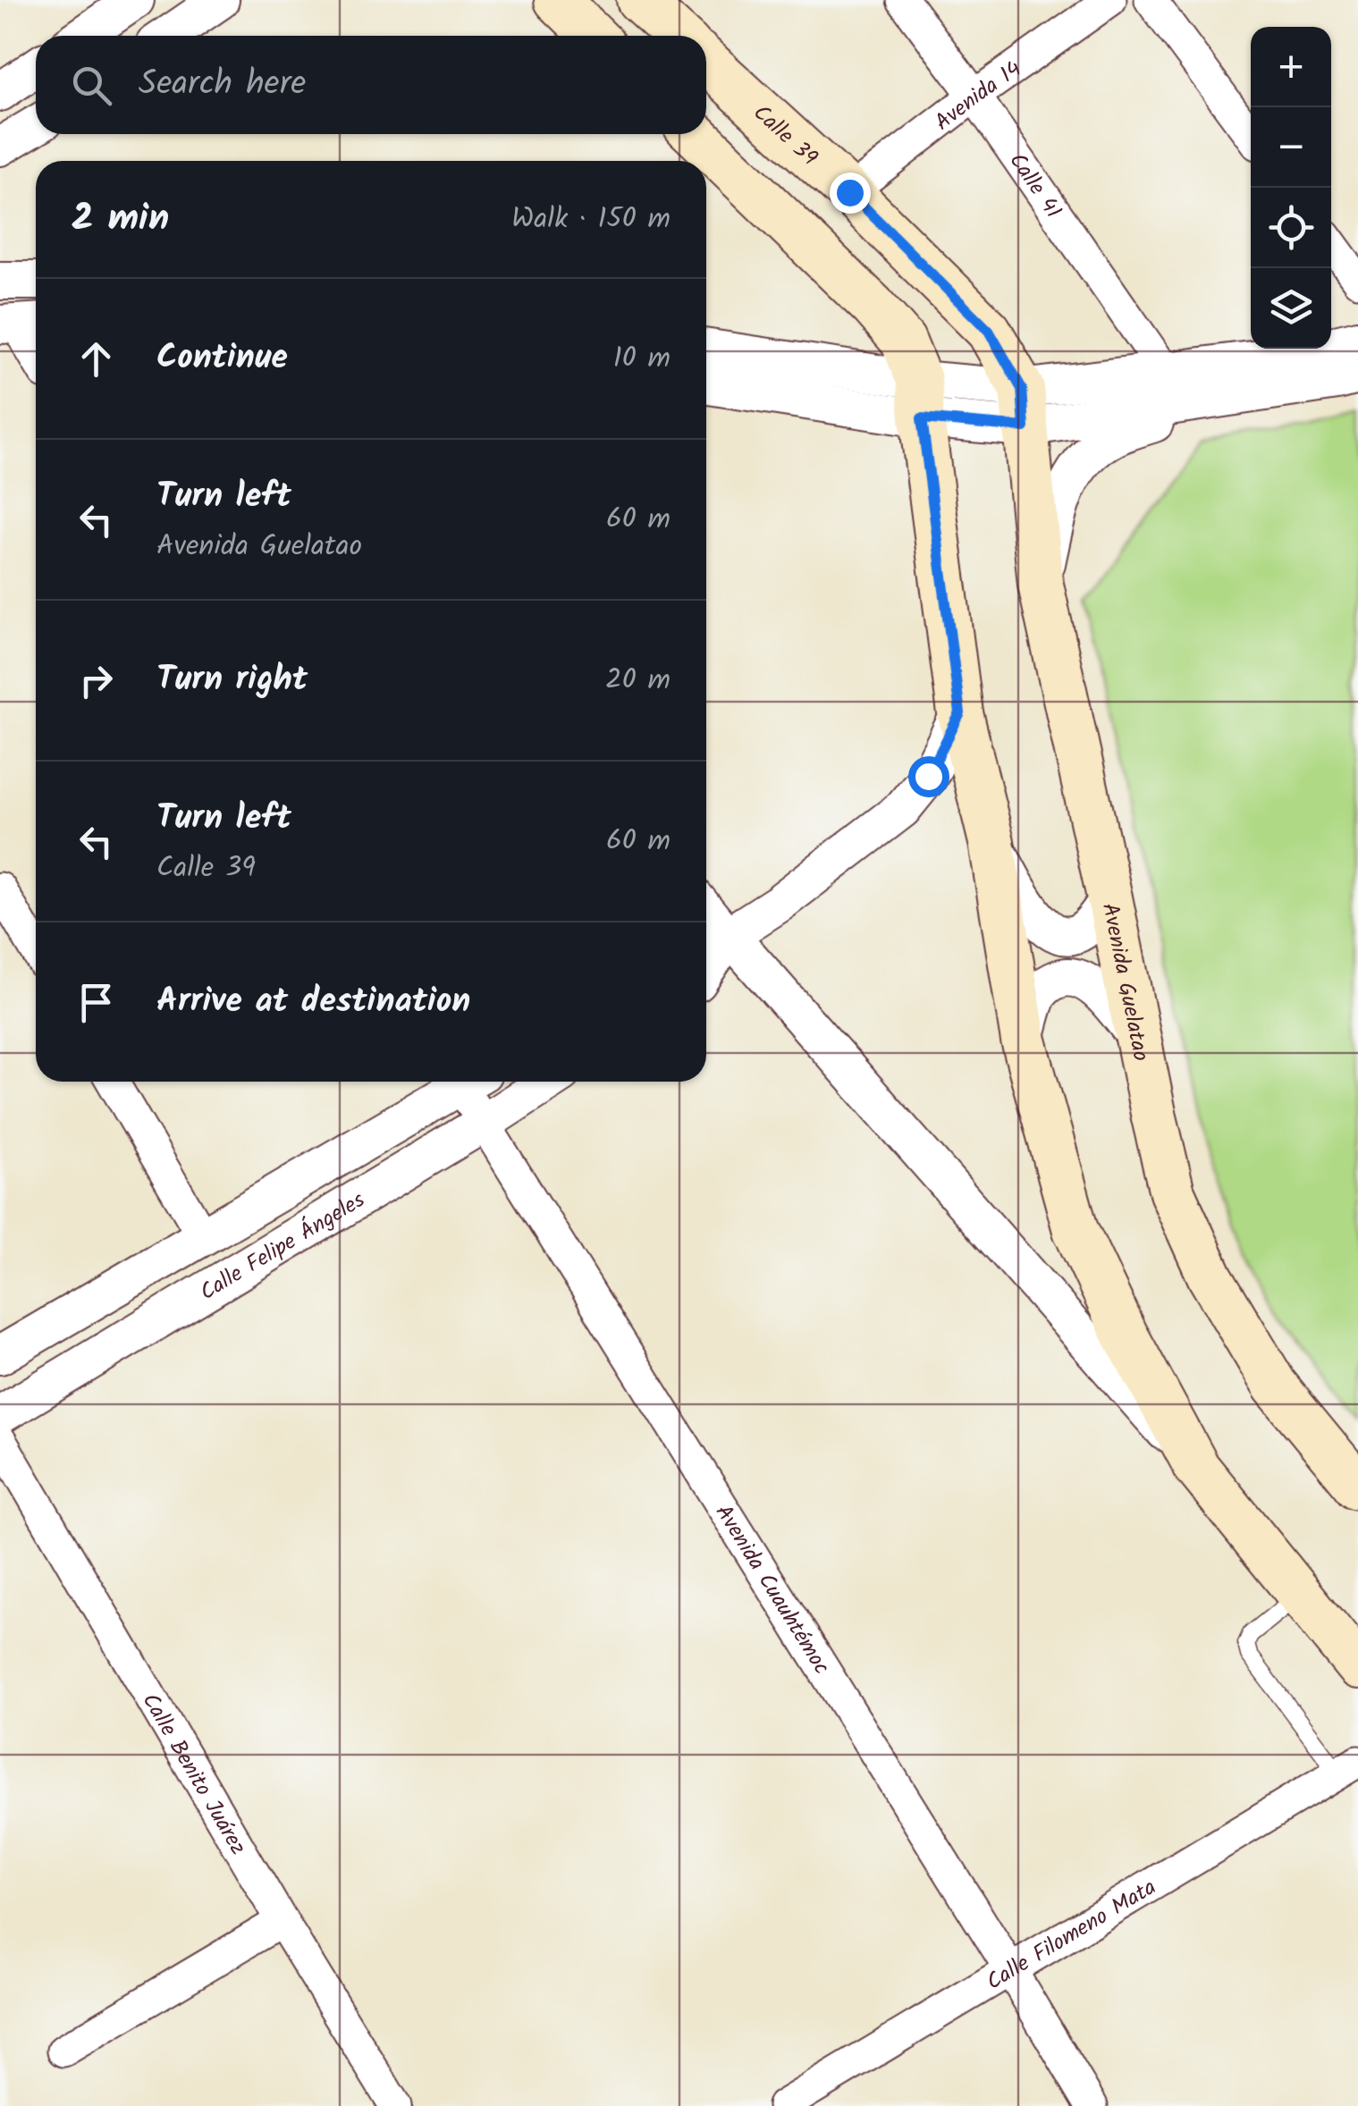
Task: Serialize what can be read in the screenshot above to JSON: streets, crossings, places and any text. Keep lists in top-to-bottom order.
{
  "streets": {
    "main road": ["Calle 39", "Avenida Guelatao"],
    "street": [
      "Avenida 14",
      "Calle 41",
      "Calle Felipe Ángeles",
      "Avenida Cuauhtémoc",
      "Calle Benito Juárez",
      "Calle Filomeno Mata"
    ]
  },
  "crossings": [
    ["Avenida 14", "Calle 39"],
    ["Avenida 14", "Calle 41"],
    ["Calle 39", "Avenida Guelatao"],
    ["Calle Felipe Ángeles", "Avenida Cuauhtémoc"],
    ["Avenida Cuauhtémoc", "Calle Filomeno Mata"]
  ],
  "page": {
    "map_buttons": ["+", "−"],
    "search": "Search here",
    "heading": ["2 min", "Walk · 150 m"],
    "list": [
      ["Continue", "10 m"],
      ["Turn left", "Avenida Guelatao", "60 m"],
      ["Turn right", "20 m"],
      ["Turn left", "Calle 39", "60 m"],
      "Arrive at destination"
    ]
  }
}
